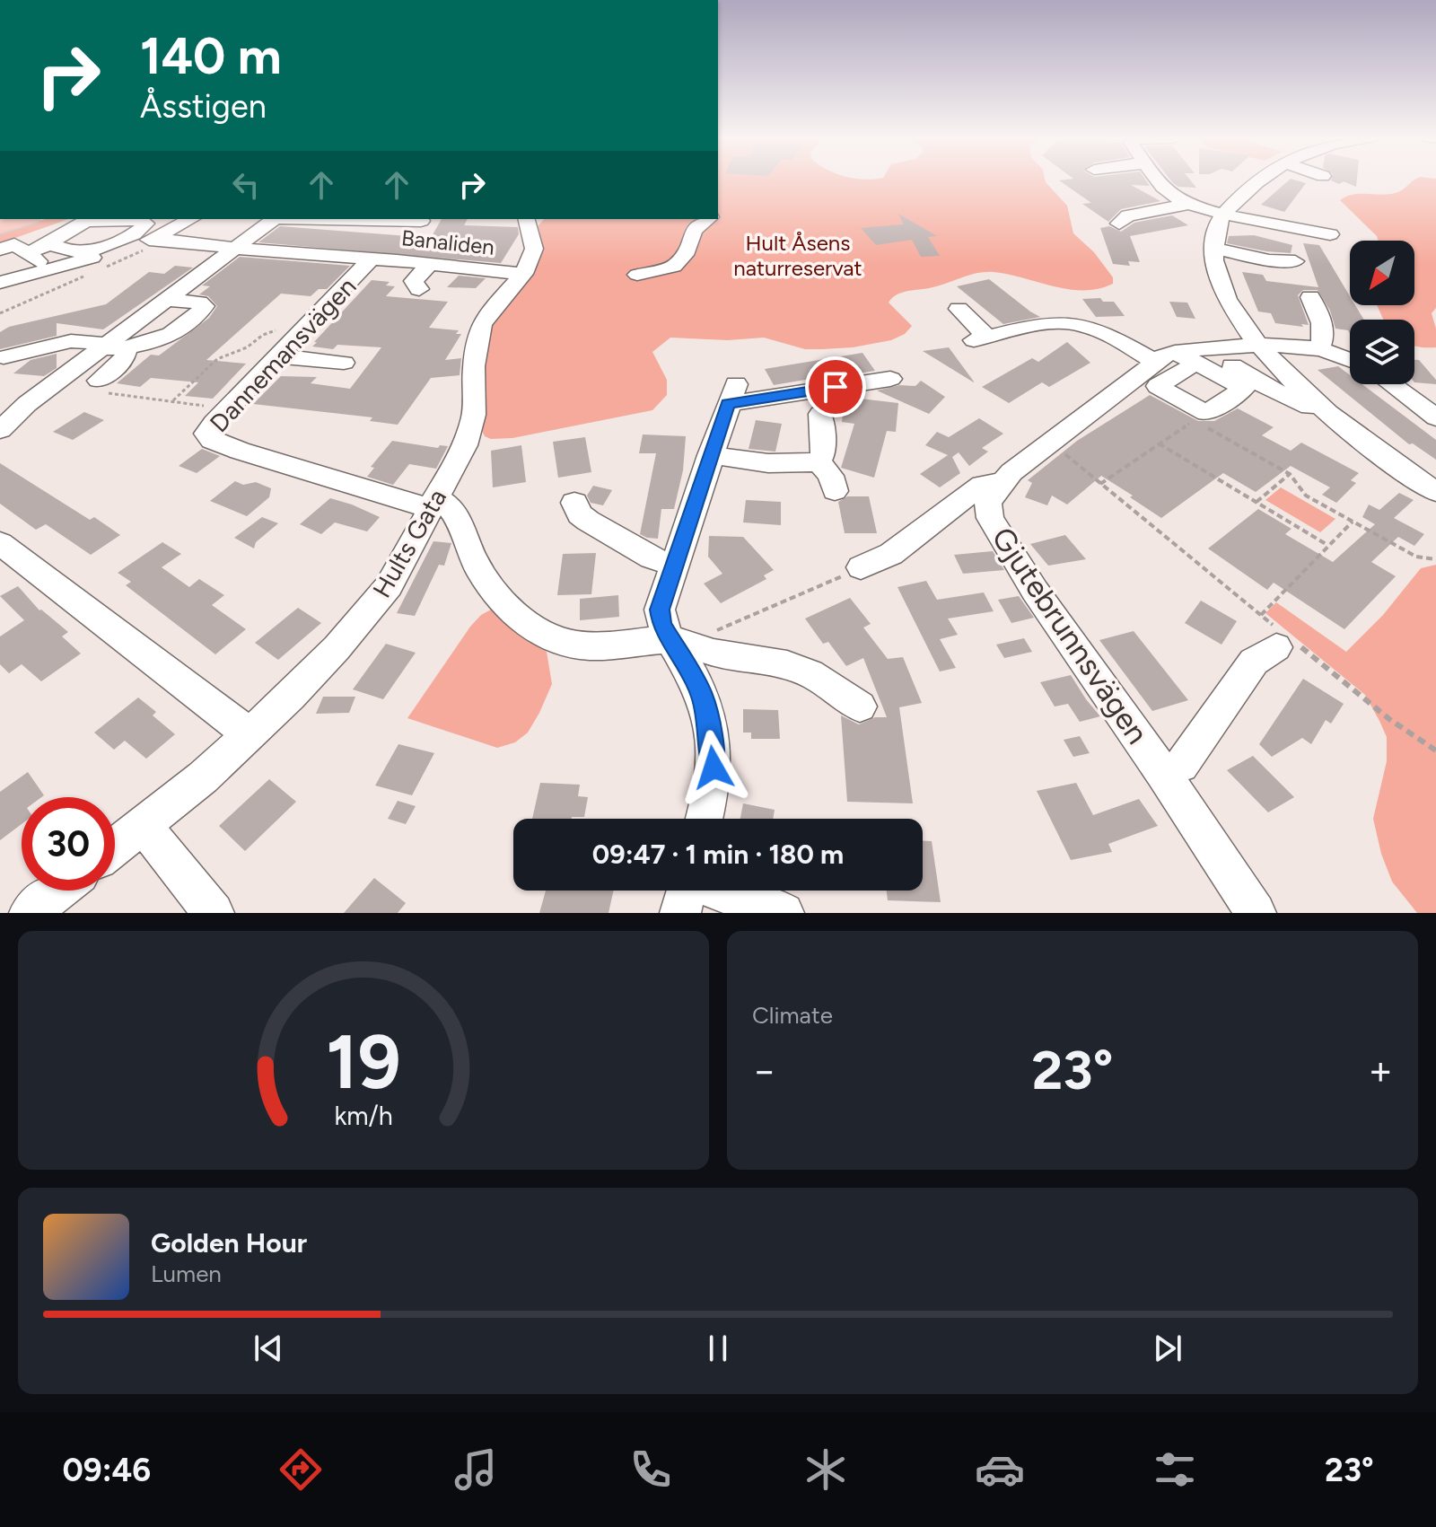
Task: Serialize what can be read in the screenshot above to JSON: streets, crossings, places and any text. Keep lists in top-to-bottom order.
{
  "streets": {
    "street": [
      "Banaliden",
      "Dannemansvägen",
      "Hults Gata",
      "Gjutebrunnsvägen"
    ]
  },
  "crossings": [
    ["Banaliden", "Dannemansvägen"],
    ["Banaliden", "Hults Gata"],
    ["Dannemansvägen", "Hults Gata"]
  ],
  "parks": ["Hult Åsens naturreservat"],
  "north": "bottom left",
  "page": {
    "turn": ["140 m", "Åsstigen"],
    "limit": "30",
    "trip": "09:47 · 1 min · 180 m",
    "tile": "Climate",
    "heat": ["−", "23°", "+"],
    "song": ["Golden Hour", "Lumen"],
    "tabs": ["09:46", "23°"],
    "gauge": ["19", "km/h"]
  }
}
